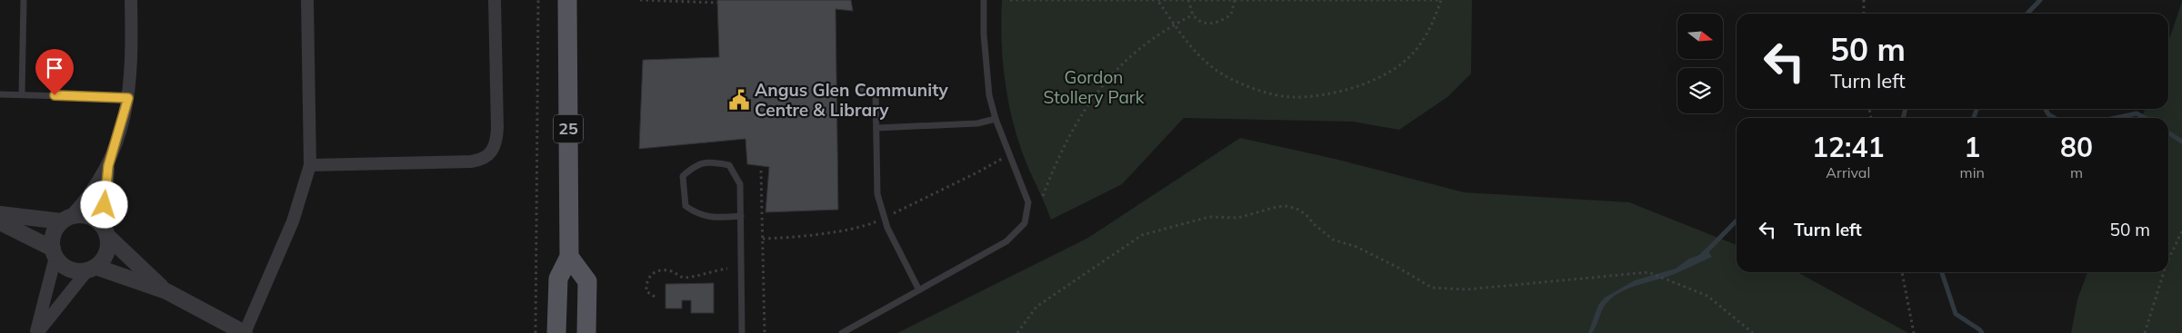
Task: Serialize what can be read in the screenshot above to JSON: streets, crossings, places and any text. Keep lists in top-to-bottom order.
{
  "streets": {
    "main road": ["25"]
  },
  "parks": ["Gordon Stollery Park"],
  "places": {
    "public building": ["Angus Glen Community Centre & Library"]
  },
  "north": "right",
  "page": {
    "turn": ["50 m", "Turn left"],
    "eta": [
      "12:41",
      "Arrival",
      "1",
      "min",
      "80",
      "m"
    ],
    "list": [
      {
        "name": "Turn left",
        "value": "50 m"
      }
    ]
  }
}
